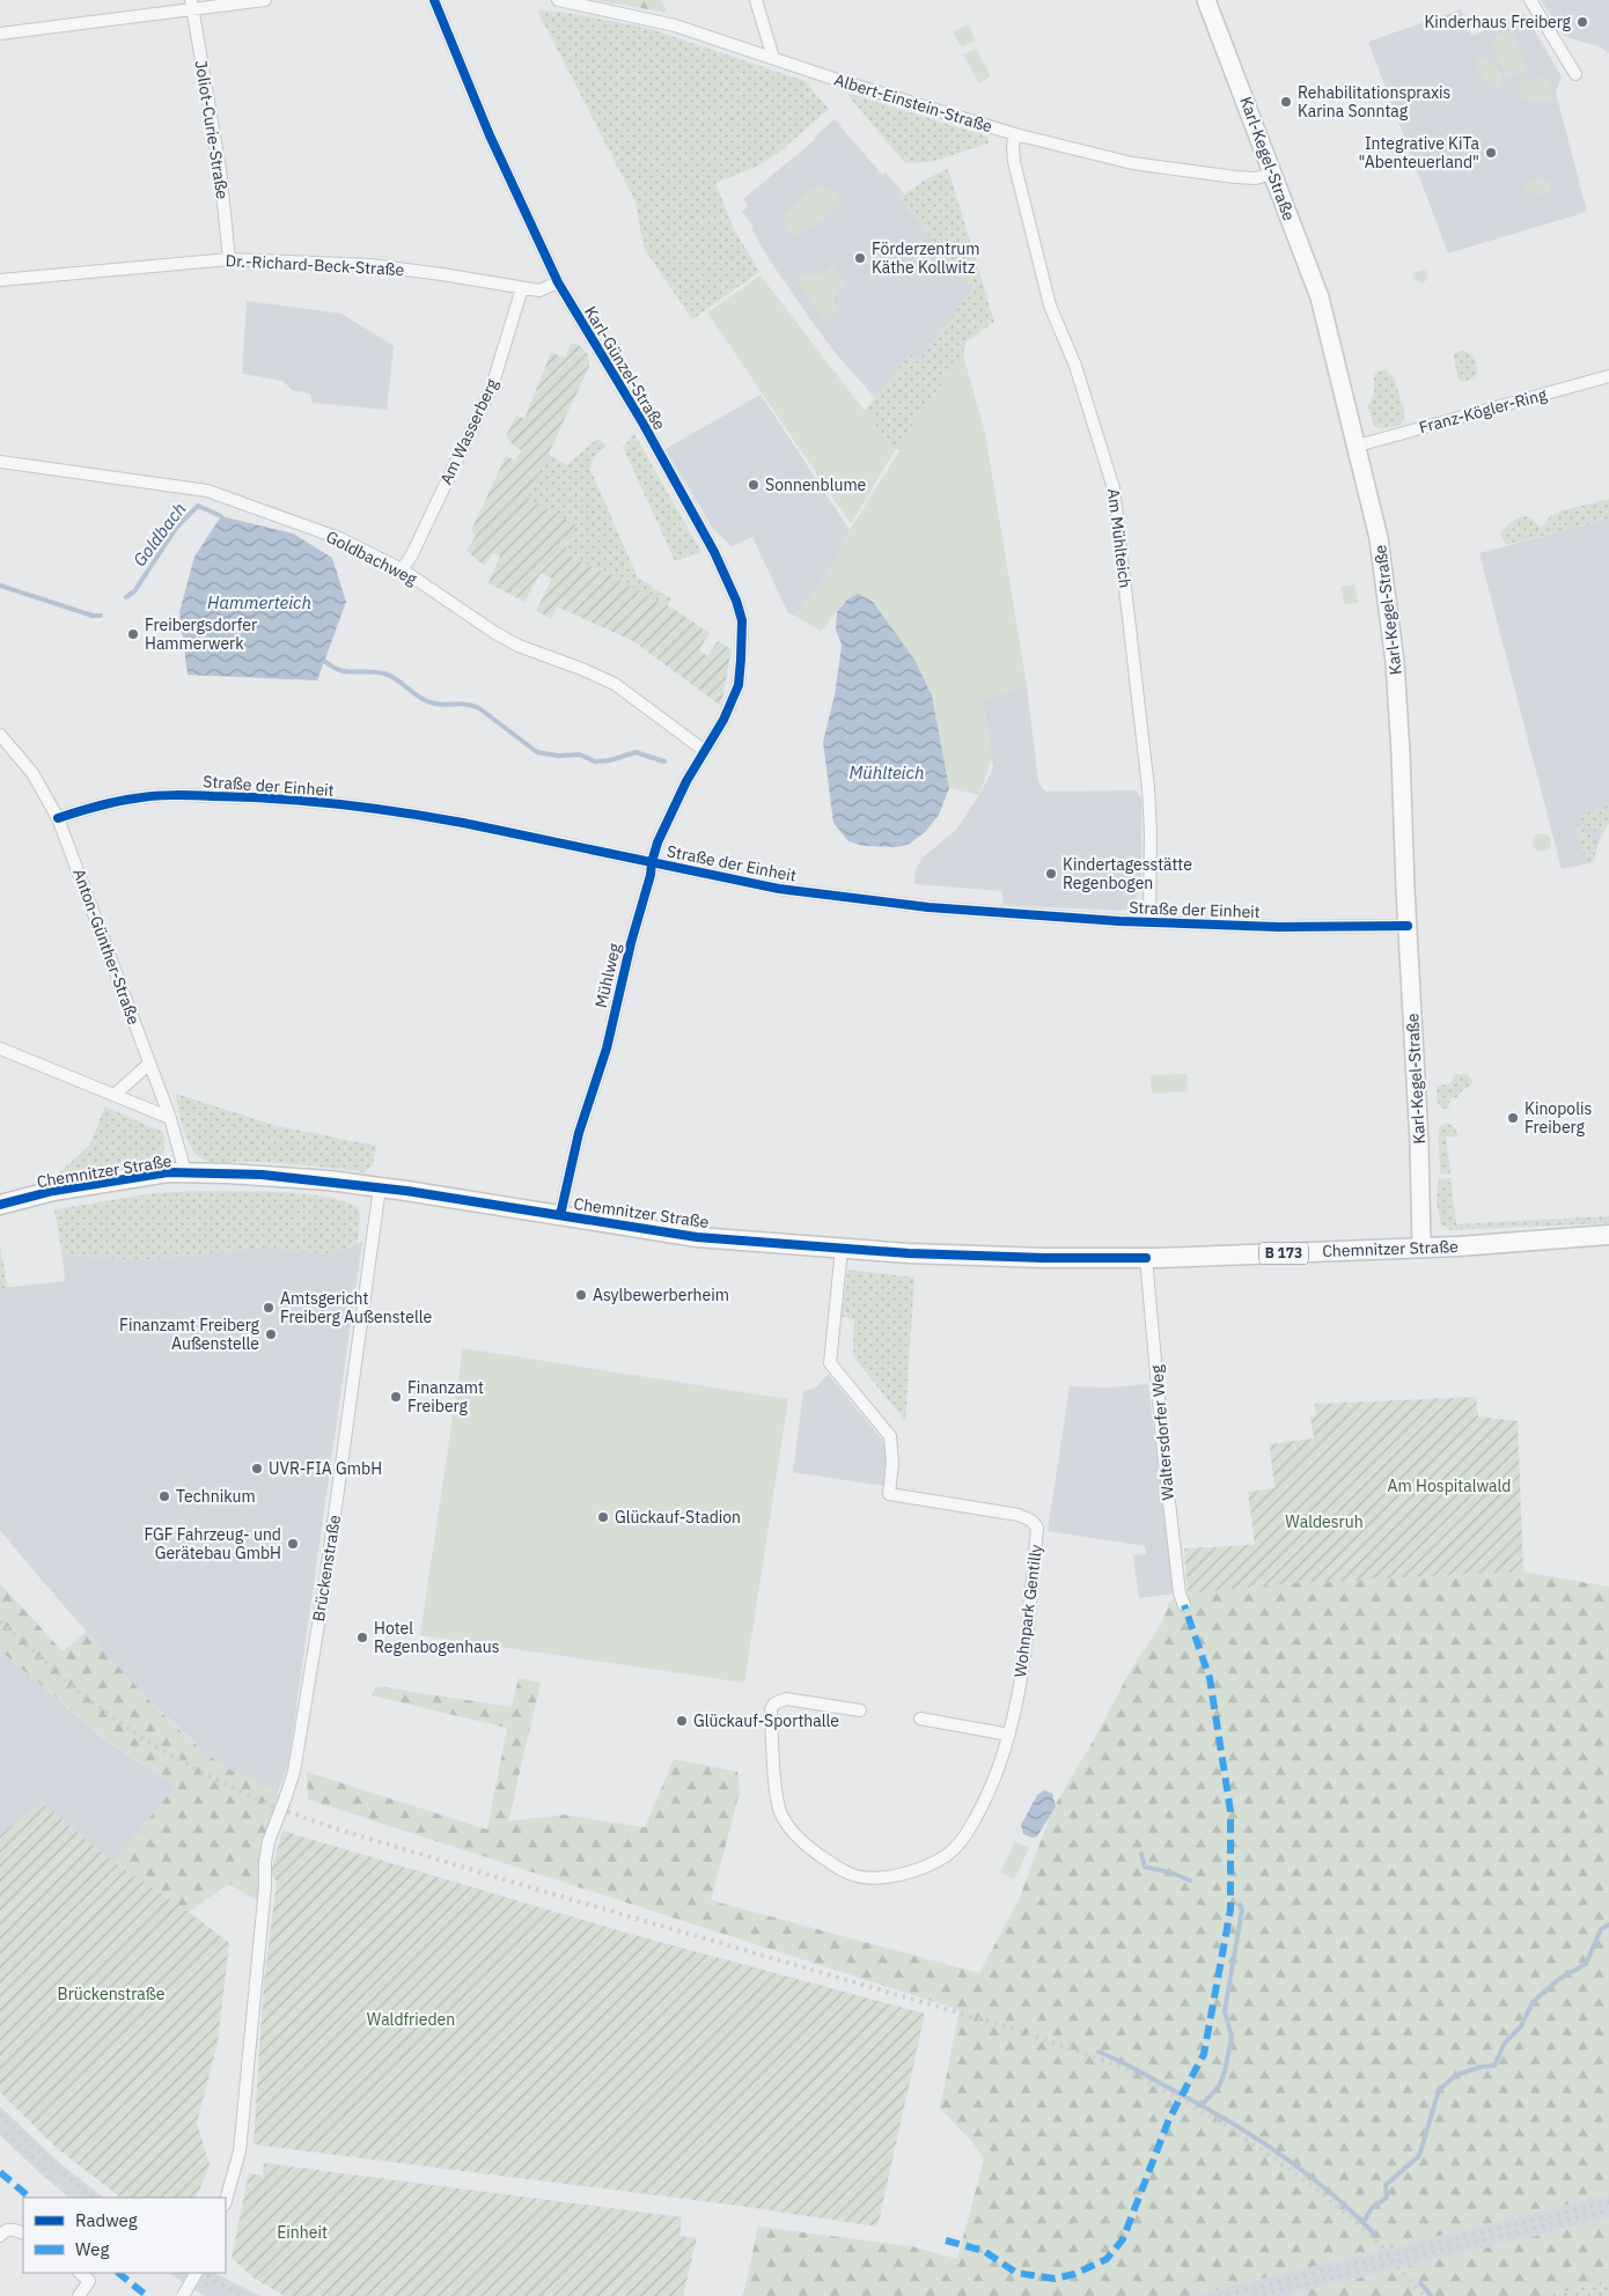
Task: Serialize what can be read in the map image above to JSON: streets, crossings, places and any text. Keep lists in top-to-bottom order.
{
  "streets": {
    "main road": ["Chemnitzer Straße", "B 173"],
    "street": [
      "Albert-Einstein-Straße",
      "Joliot-Curie-Straße",
      "Karl-Kegel-Straße",
      "Dr.-Richard-Beck-Straße",
      "Karl-Günzel-Straße",
      "Franz-Kögler-Ring",
      "Am Wasserberg",
      "Am Mühlteich",
      "Goldbachweg",
      "Straße der Einheit",
      "Anton-Günther-Straße",
      "Mühlweg",
      "Waltersdorfer Weg",
      "Brückenstraße",
      "Wohnpark Gentilly"
    ]
  },
  "crossings": [
    ["Albert-Einstein-Straße", "Karl-Kegel-Straße"],
    ["Albert-Einstein-Straße", "Am Mühlteich"],
    ["Joliot-Curie-Straße", "Dr.-Richard-Beck-Straße"],
    ["Karl-Kegel-Straße", "Franz-Kögler-Ring"],
    ["Karl-Kegel-Straße", "Straße der Einheit"],
    ["Karl-Kegel-Straße", "Chemnitzer Straße"],
    ["Dr.-Richard-Beck-Straße", "Karl-Günzel-Straße"],
    ["Dr.-Richard-Beck-Straße", "Am Wasserberg"],
    ["Karl-Günzel-Straße", "Goldbachweg"],
    ["Karl-Günzel-Straße", "Mühlweg"],
    ["Am Wasserberg", "Goldbachweg"],
    ["Am Mühlteich", "Straße der Einheit"],
    ["Goldbachweg", "Mühlweg"],
    ["Straße der Einheit", "Anton-Günther-Straße"],
    ["Straße der Einheit", "Mühlweg"],
    ["Anton-Günther-Straße", "Chemnitzer Straße"],
    ["Mühlweg", "Chemnitzer Straße"],
    ["Chemnitzer Straße", "Waltersdorfer Weg"],
    ["Chemnitzer Straße", "Brückenstraße"],
    ["Chemnitzer Straße", "Wohnpark Gentilly"]
  ],
  "water": ["Goldbach", "Hammerteich", "Mühlteich"],
  "parks": [
    "Am Hospitalwald",
    "Waldesruh",
    "Brückenstraße",
    "Waldfrieden",
    "Einheit"
  ],
  "places": [
    "Kinderhaus Freiberg",
    "Rehabilitationspraxis Karina Sonntag",
    "Integrative KiTa \"Abenteuerland\"",
    "Förderzentrum Käthe Kollwitz",
    "Sonnenblume",
    "Freibergsdorfer Hammerwerk",
    "Kindertagesstätte Regenbogen",
    "Kinopolis Freiberg",
    "Asylbewerberheim",
    "Amtsgericht Freiberg Außenstelle",
    "Finanzamt Freiberg Außenstelle",
    "Finanzamt Freiberg",
    "UVR-FIA GmbH",
    "Technikum",
    "Glückauf-Stadion",
    "FGF Fahrzeug- und Gerätebau GmbH",
    "Hotel Regenbogenhaus",
    "Glückauf-Sporthalle"
  ],
  "legend": ["Radweg", "Weg"]
}
